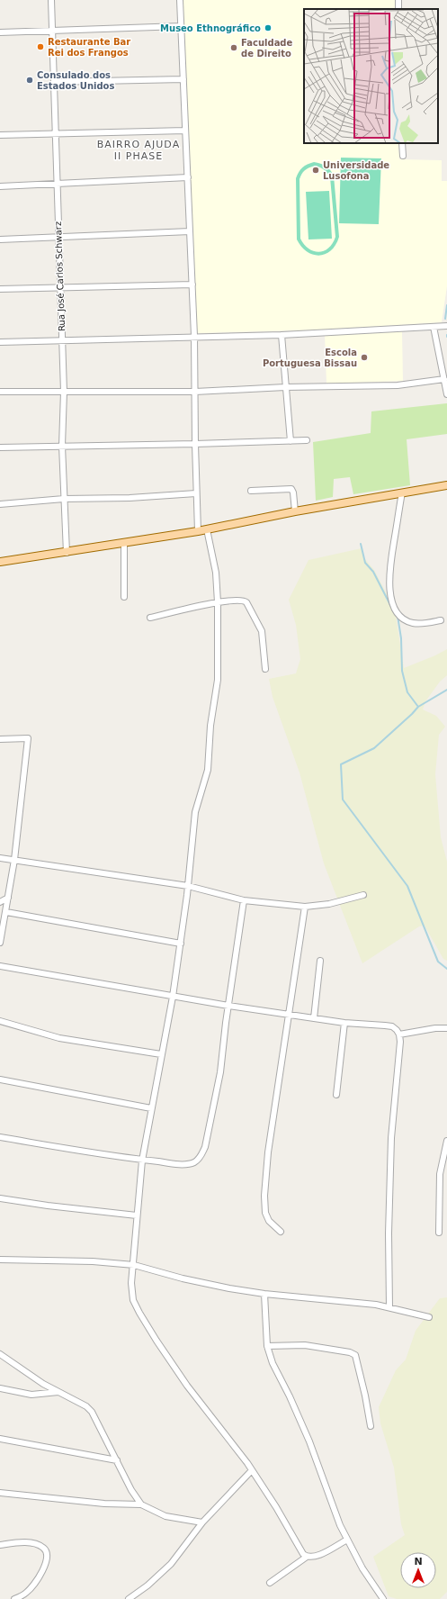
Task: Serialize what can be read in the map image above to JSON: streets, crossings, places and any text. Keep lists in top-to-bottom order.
{
  "streets": {
    "street": ["Rua José Carlos Schwarz"]
  },
  "districts": ["BAIRRO AJUDA II PHASE"],
  "places": [
    "Museo Ethnográfico",
    "Restaurante Bar Rei dos Frangos",
    "Faculdade de Direito",
    "Consulado dos Estados Unidos",
    "Universidade Lusofona",
    "Escola Portuguesa Bissau"
  ],
  "north": "top"
}
